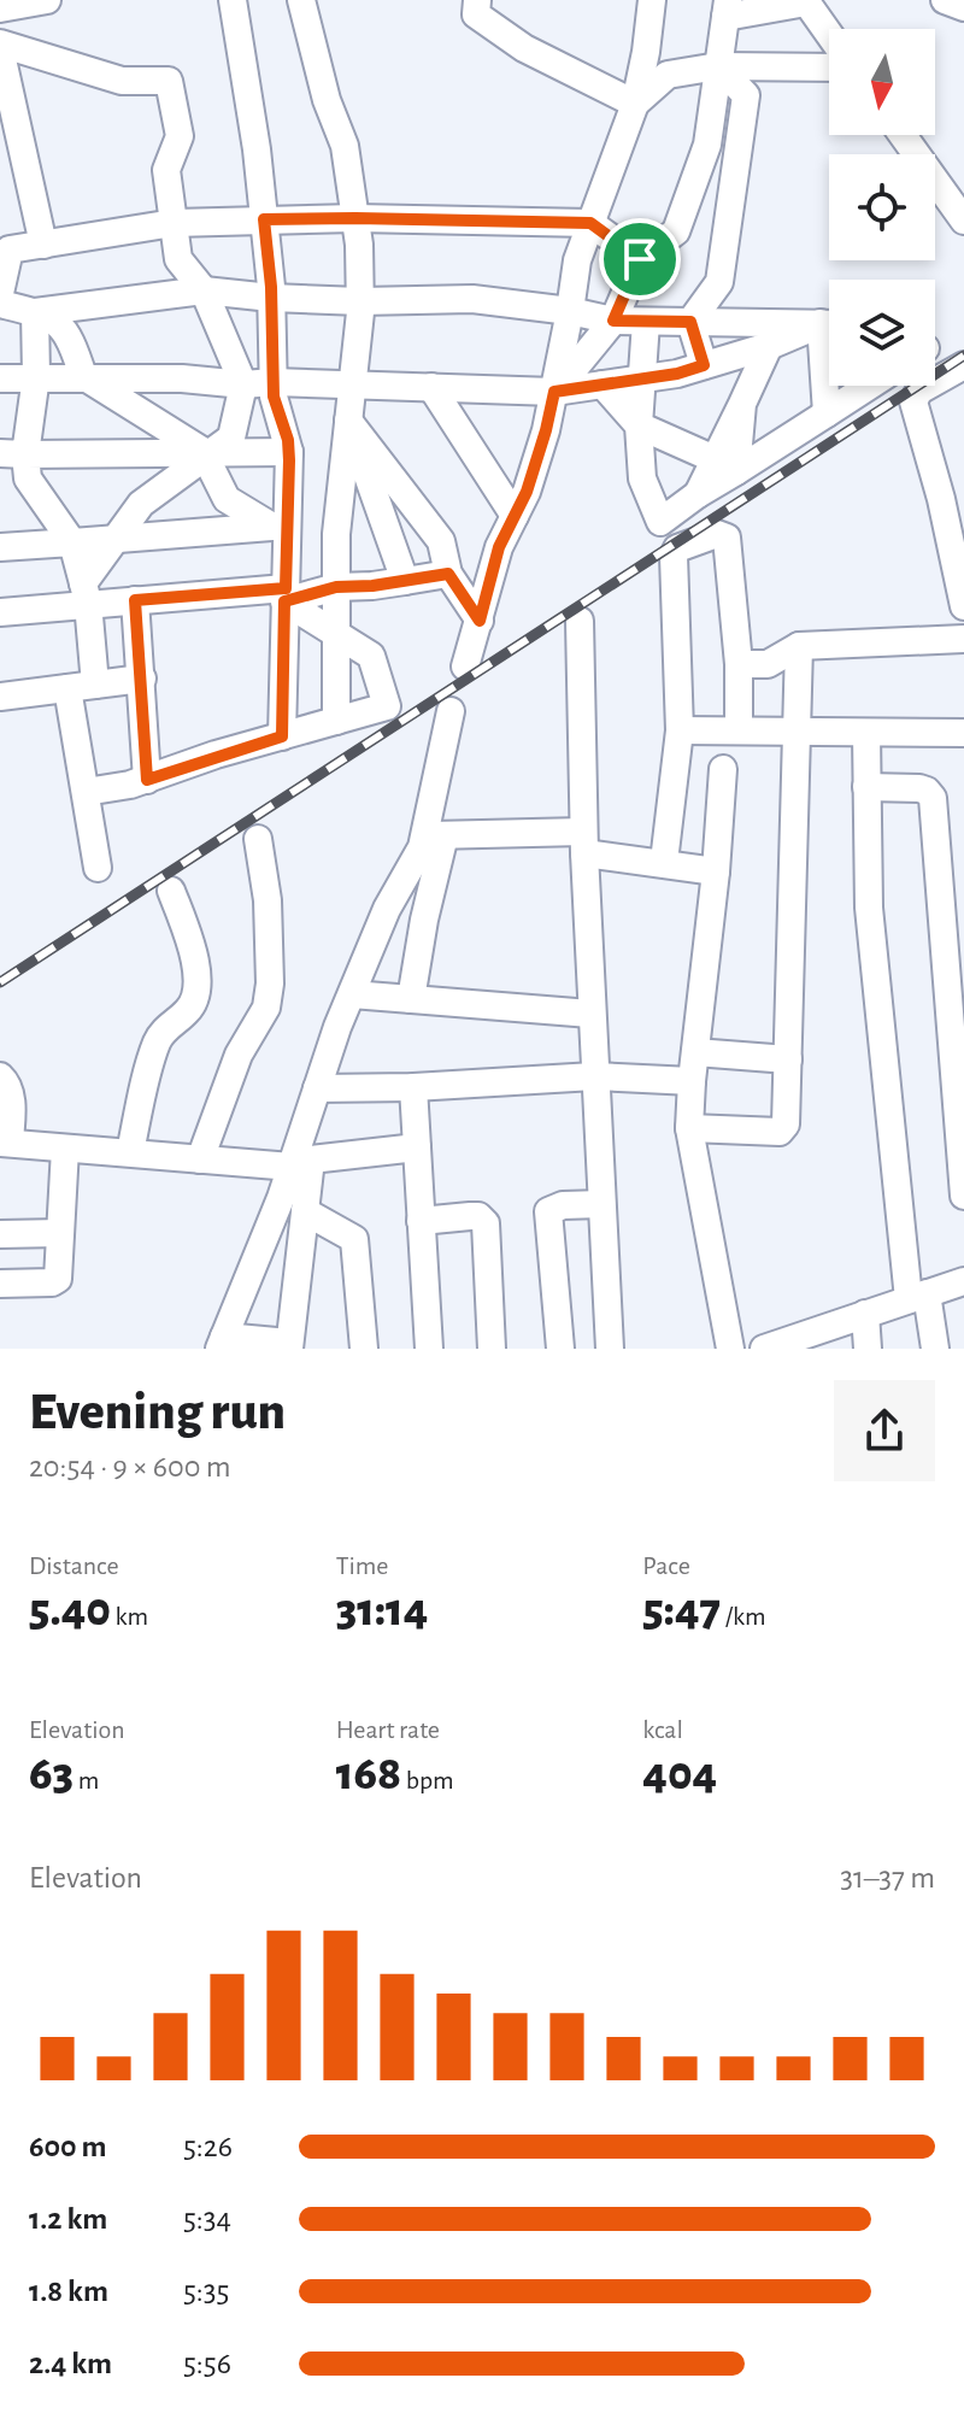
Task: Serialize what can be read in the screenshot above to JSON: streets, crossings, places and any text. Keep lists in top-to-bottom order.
{
  "north": "bottom",
  "page": {
    "heading": ["Evening run", "20:54 · 9 × 600 m"],
    "stats": [
      ["Distance", "5.40 km"],
      ["Time", "31:14"],
      ["Pace", "5:47 /km"],
      ["Elevation", "63 m"],
      ["Heart rate", "168 bpm"],
      ["kcal", "404"]
    ],
    "chart": ["Elevation", "31–37 m"],
    "list": [
      {
        "name": "600 m",
        "note": "5:26"
      },
      {
        "name": "1.2 km",
        "note": "5:34"
      },
      {
        "name": "1.8 km",
        "note": "5:35"
      },
      {
        "name": "2.4 km",
        "note": "5:56"
      }
    ]
  }
}
